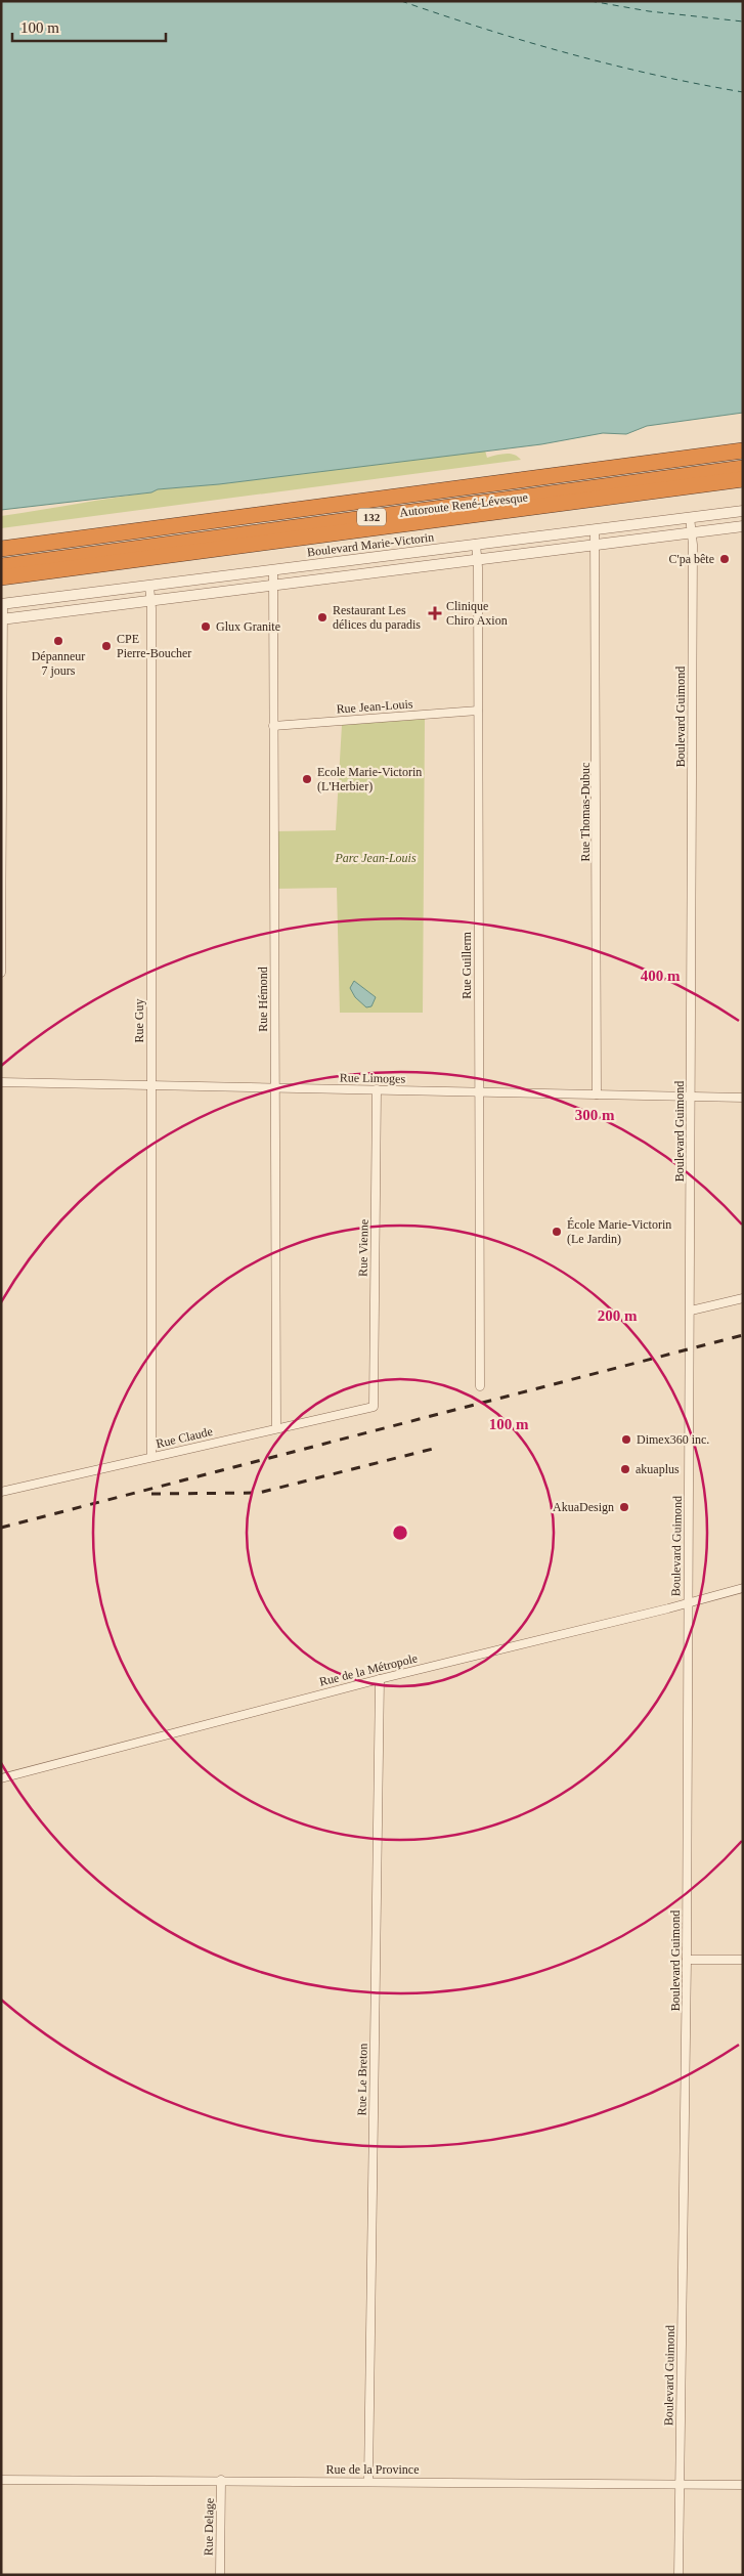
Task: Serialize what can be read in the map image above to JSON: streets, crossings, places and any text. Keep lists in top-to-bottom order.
{
  "streets": {
    "highway": ["Autoroute René-Lévesque", "132"],
    "street": [
      "Boulevard Marie-Victorin",
      "Rue Jean-Louis",
      "Boulevard Guimond",
      "Rue Thomas-Dubuc",
      "Rue Guillerm",
      "Rue Hémond",
      "Rue Guy",
      "Rue Limoges",
      "Rue Vienne",
      "Rue Claude",
      "Rue de la Métropole",
      "Rue Le Breton",
      "Rue de la Province",
      "Rue Delage"
    ]
  },
  "crossings": [
    ["Boulevard Marie-Victorin", "Boulevard Guimond"],
    ["Boulevard Marie-Victorin", "Rue Thomas-Dubuc"],
    ["Boulevard Marie-Victorin", "Rue Guillerm"],
    ["Boulevard Marie-Victorin", "Rue Hémond"],
    ["Boulevard Marie-Victorin", "Rue Guy"],
    ["Rue Jean-Louis", "Rue Guillerm"],
    ["Rue Jean-Louis", "Rue Hémond"],
    ["Boulevard Guimond", "Rue Limoges"],
    ["Boulevard Guimond", "Rue de la Métropole"],
    ["Boulevard Guimond", "Rue de la Province"],
    ["Rue Thomas-Dubuc", "Rue Limoges"],
    ["Rue Guillerm", "Rue Limoges"],
    ["Rue Hémond", "Rue Limoges"],
    ["Rue Hémond", "Rue Claude"],
    ["Rue Guy", "Rue Limoges"],
    ["Rue Guy", "Rue Claude"],
    ["Rue Limoges", "Rue Vienne"],
    ["Rue Vienne", "Rue Claude"],
    ["Rue de la Métropole", "Rue Le Breton"],
    ["Rue Le Breton", "Rue de la Province"],
    ["Rue de la Province", "Rue Delage"]
  ],
  "parks": ["Parc Jean-Louis"],
  "places": {
    "other": [
      "C'pa bête",
      "Restaurant Les délices du paradis",
      "Glux Granite",
      "Dépanneur 7 jours",
      "CPE Pierre-Boucher",
      "Ecole Marie-Victorin (L'Herbier)",
      "École Marie-Victorin (Le Jardin)",
      "Dimex360 inc.",
      "akuaplus",
      "AkuaDesign"
    ],
    "health": ["Clinique Chiro Axion"]
  },
  "scale_bar": "100 m",
  "rings": [
    "400 m",
    "300 m",
    "200 m",
    "100 m"
  ]
}
